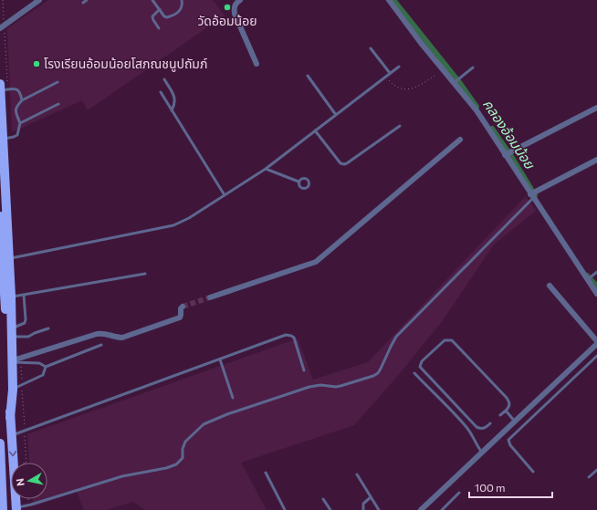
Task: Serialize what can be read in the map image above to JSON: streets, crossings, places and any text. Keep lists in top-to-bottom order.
{
  "water": ["คลองอ้อมน้อย"],
  "places": ["วัดอ้อมน้อย", "โรงเรียนอ้อมน้อยโสภณชนูปถัมภ์"],
  "scale_bar": "100 m",
  "north": "left"
}
